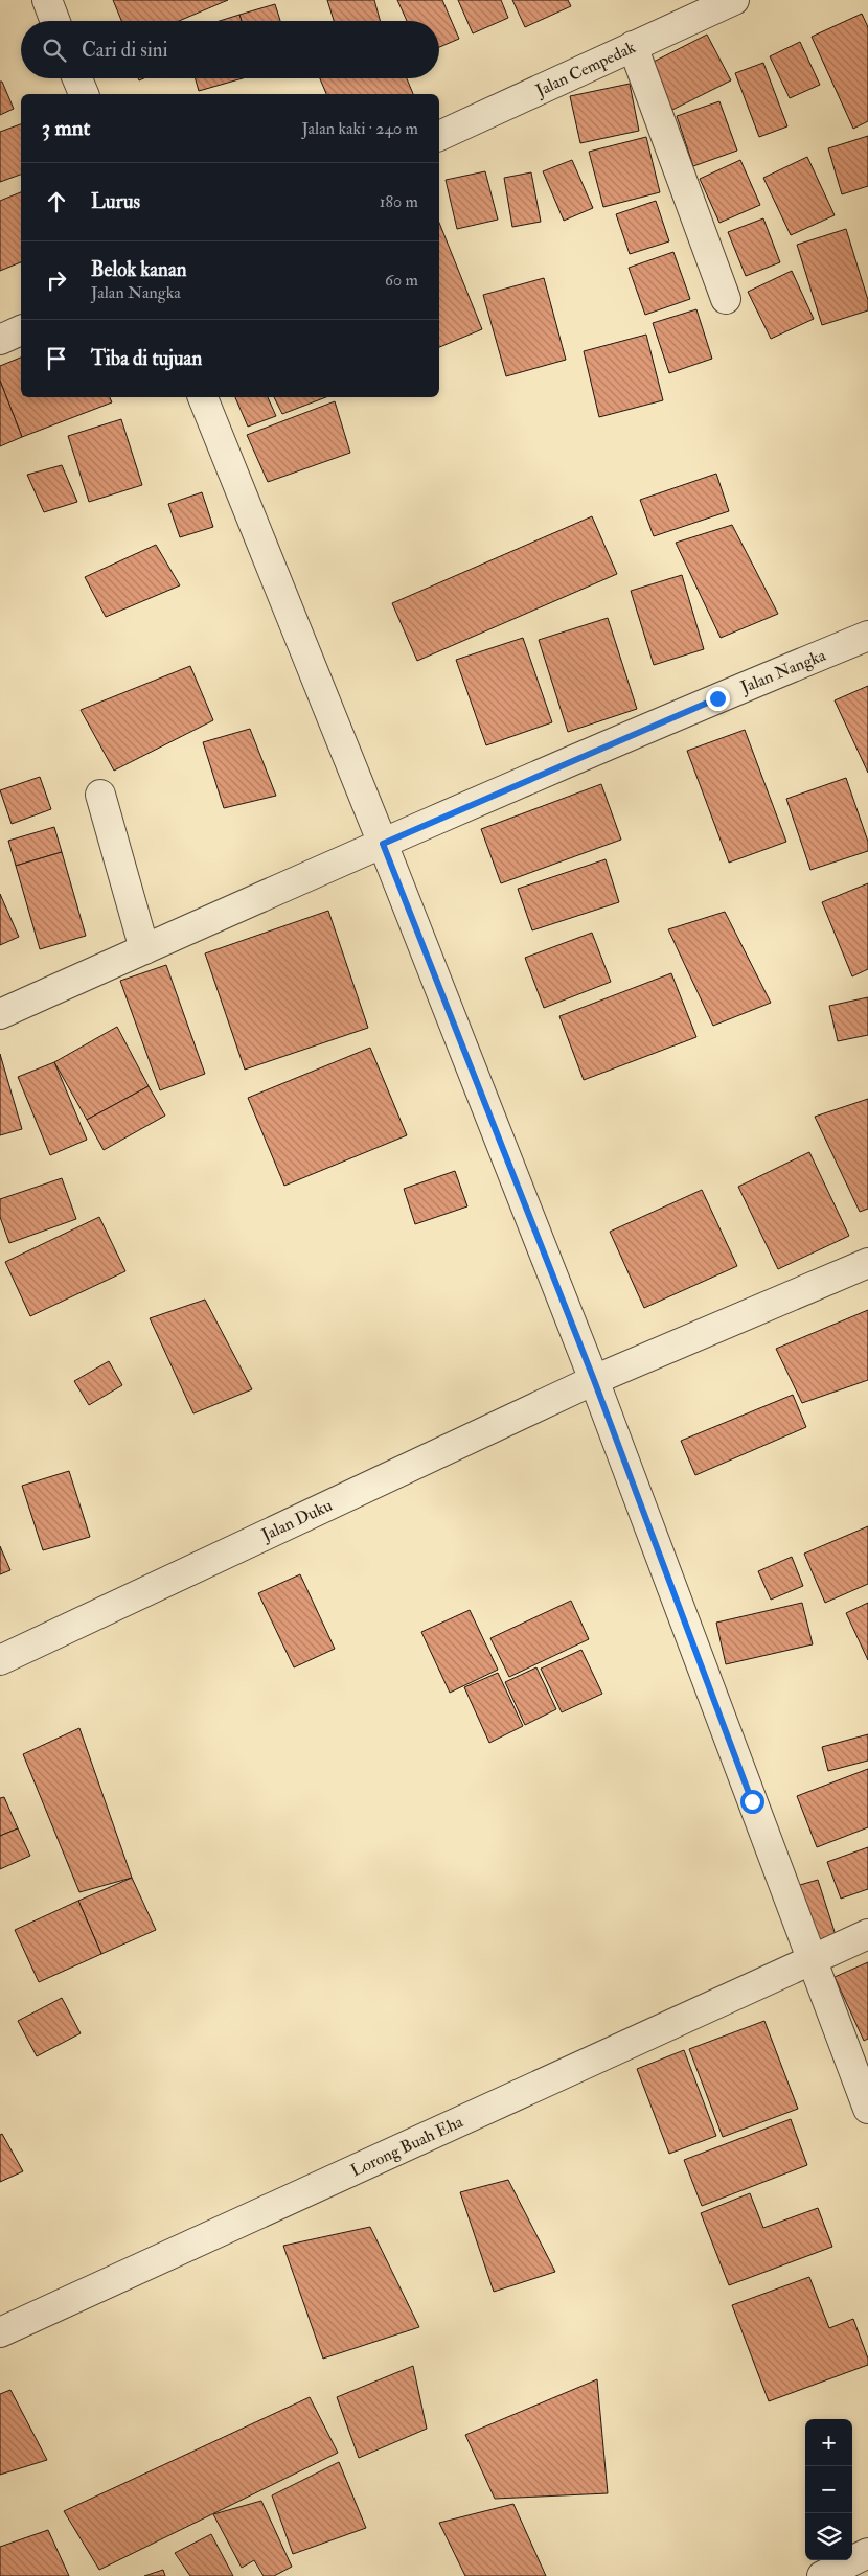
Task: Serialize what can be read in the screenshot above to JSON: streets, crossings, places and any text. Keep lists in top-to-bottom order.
{
  "streets": {
    "street": [
      "Jalan Cempedak",
      "Jalan Nangka",
      "Jalan Duku",
      "Lorong Buah Eha"
    ]
  },
  "page": {
    "search": "Cari di sini",
    "heading": ["3 mnt", "Jalan kaki · 240 m"],
    "list": [
      ["Lurus", "180 m"],
      ["Belok kanan", "Jalan Nangka", "60 m"],
      "Tiba di tujuan"
    ],
    "map_buttons": ["+", "−"]
  }
}
